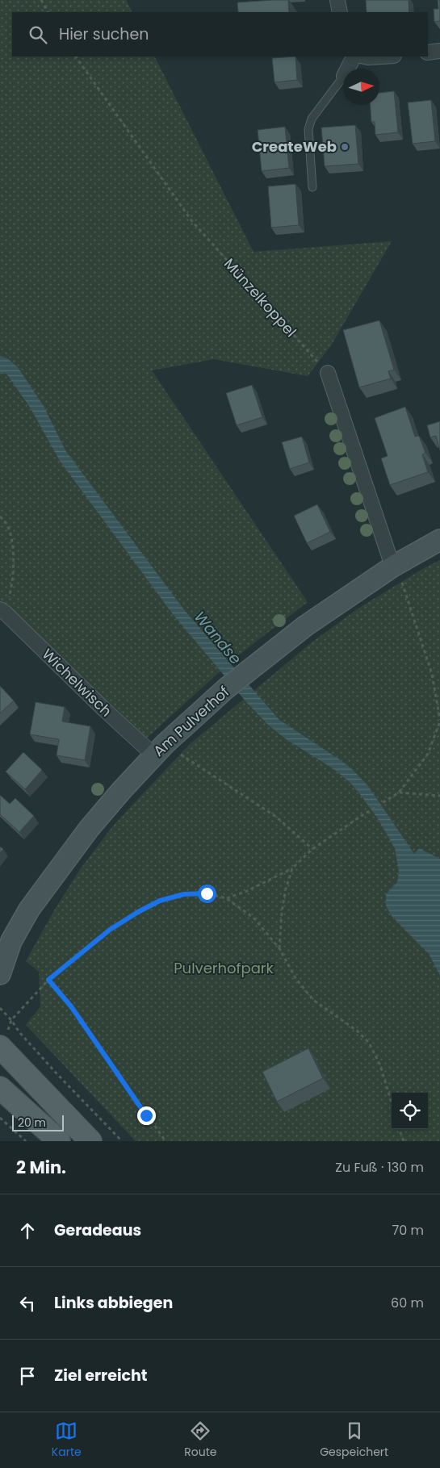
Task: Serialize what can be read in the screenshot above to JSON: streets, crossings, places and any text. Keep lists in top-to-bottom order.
{
  "streets": {
    "street": ["Wichelwisch", "Am Pulverhof"],
    "path": ["Münzelkoppel"]
  },
  "crossings": [
    ["Wichelwisch", "Am Pulverhof"]
  ],
  "water": ["Wandse"],
  "parks": ["Pulverhofpark"],
  "places": ["CreateWeb"],
  "scale_bar": "20 m",
  "north": "right",
  "page": {
    "search": "Hier suchen",
    "scale": "20 m",
    "heading": ["2 Min.", "Zu Fuß · 130 m"],
    "list": [
      ["Geradeaus", "70 m"],
      ["Links abbiegen", "60 m"],
      "Ziel erreicht"
    ],
    "nav": ["Karte", "Route", "Gespeichert"]
  }
}
